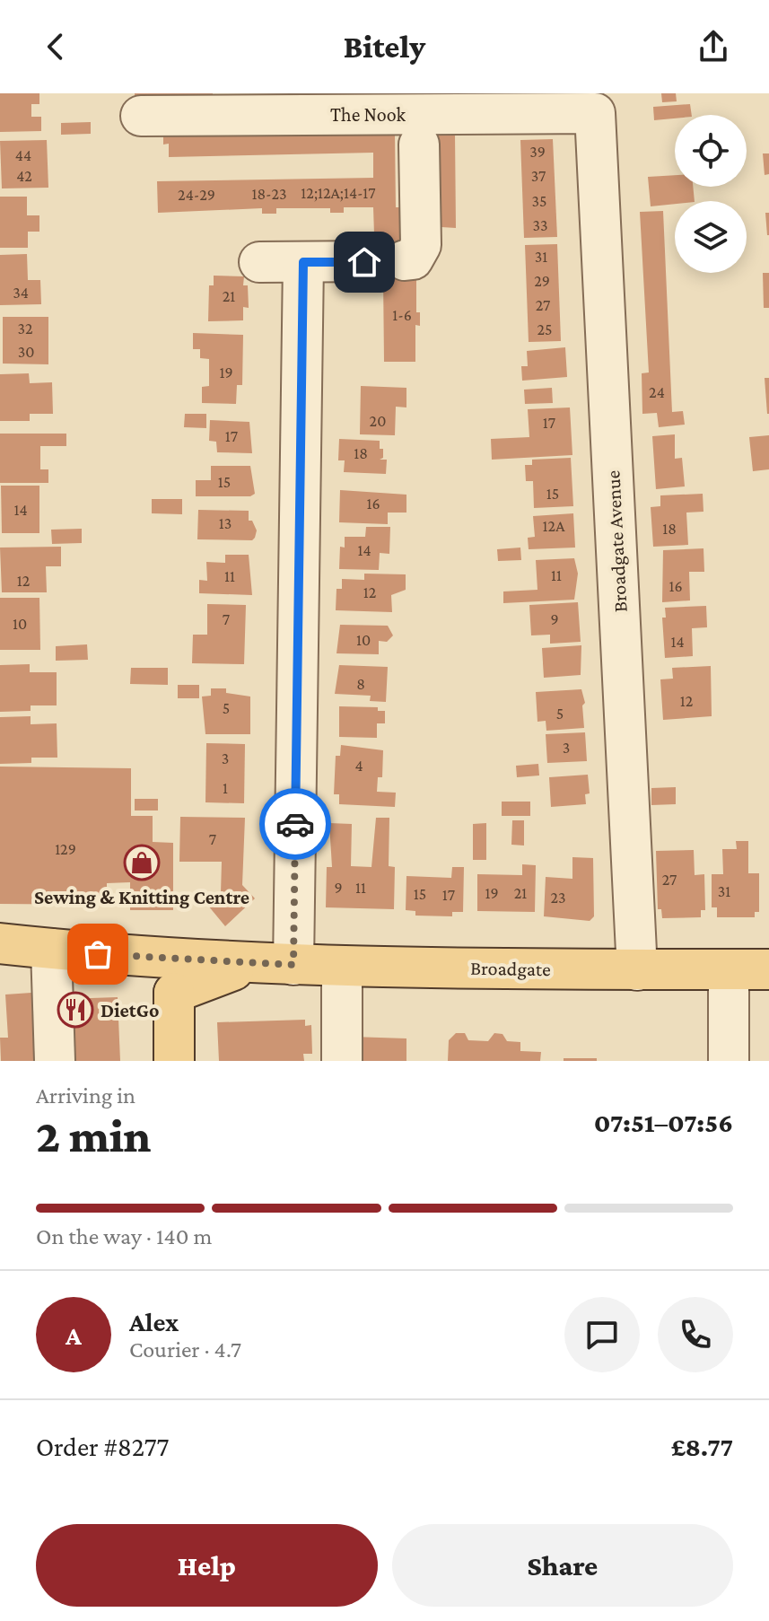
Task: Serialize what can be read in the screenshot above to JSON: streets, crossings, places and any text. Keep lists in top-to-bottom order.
{
  "streets": {
    "main road": ["Broadgate"],
    "street": ["The Nook", "Broadgate Avenue"]
  },
  "crossings": [
    ["The Nook", "Broadgate Avenue"],
    ["Broadgate Avenue", "Broadgate"]
  ],
  "places": {
    "shop": ["Sewing & Knitting Centre"],
    "restaurant": ["DietGo"]
  },
  "house_numbers": [
    "39",
    "44",
    "42",
    "37",
    "12;12A;14-17",
    "18-23",
    "24-29",
    "35",
    "33",
    "31",
    "29",
    "34",
    "21",
    "27",
    "1-6",
    "32",
    "25",
    "30",
    "19",
    "24",
    "20",
    "17",
    "17",
    "18",
    "15",
    "15",
    "16",
    "14",
    "13",
    "12A",
    "18",
    "14",
    "11",
    "11",
    "12",
    "16",
    "12",
    "7",
    "9",
    "10",
    "10",
    "14",
    "8",
    "12",
    "5",
    "5",
    "3",
    "3",
    "4",
    "1",
    "7",
    "129",
    "27",
    "9",
    "11",
    "31",
    "19",
    "21",
    "15",
    "17",
    "23"
  ],
  "page": {
    "header": "Bitely",
    "heading": ["2 min", "Arriving in", "07:51–07:56"],
    "panel": [
      "Alex",
      "Courier · 4.7",
      "Order #8277",
      "£8.77"
    ],
    "bar": "On the way · 140 m",
    "round": "A",
    "buttons": ["Help", "Share"]
  }
}
